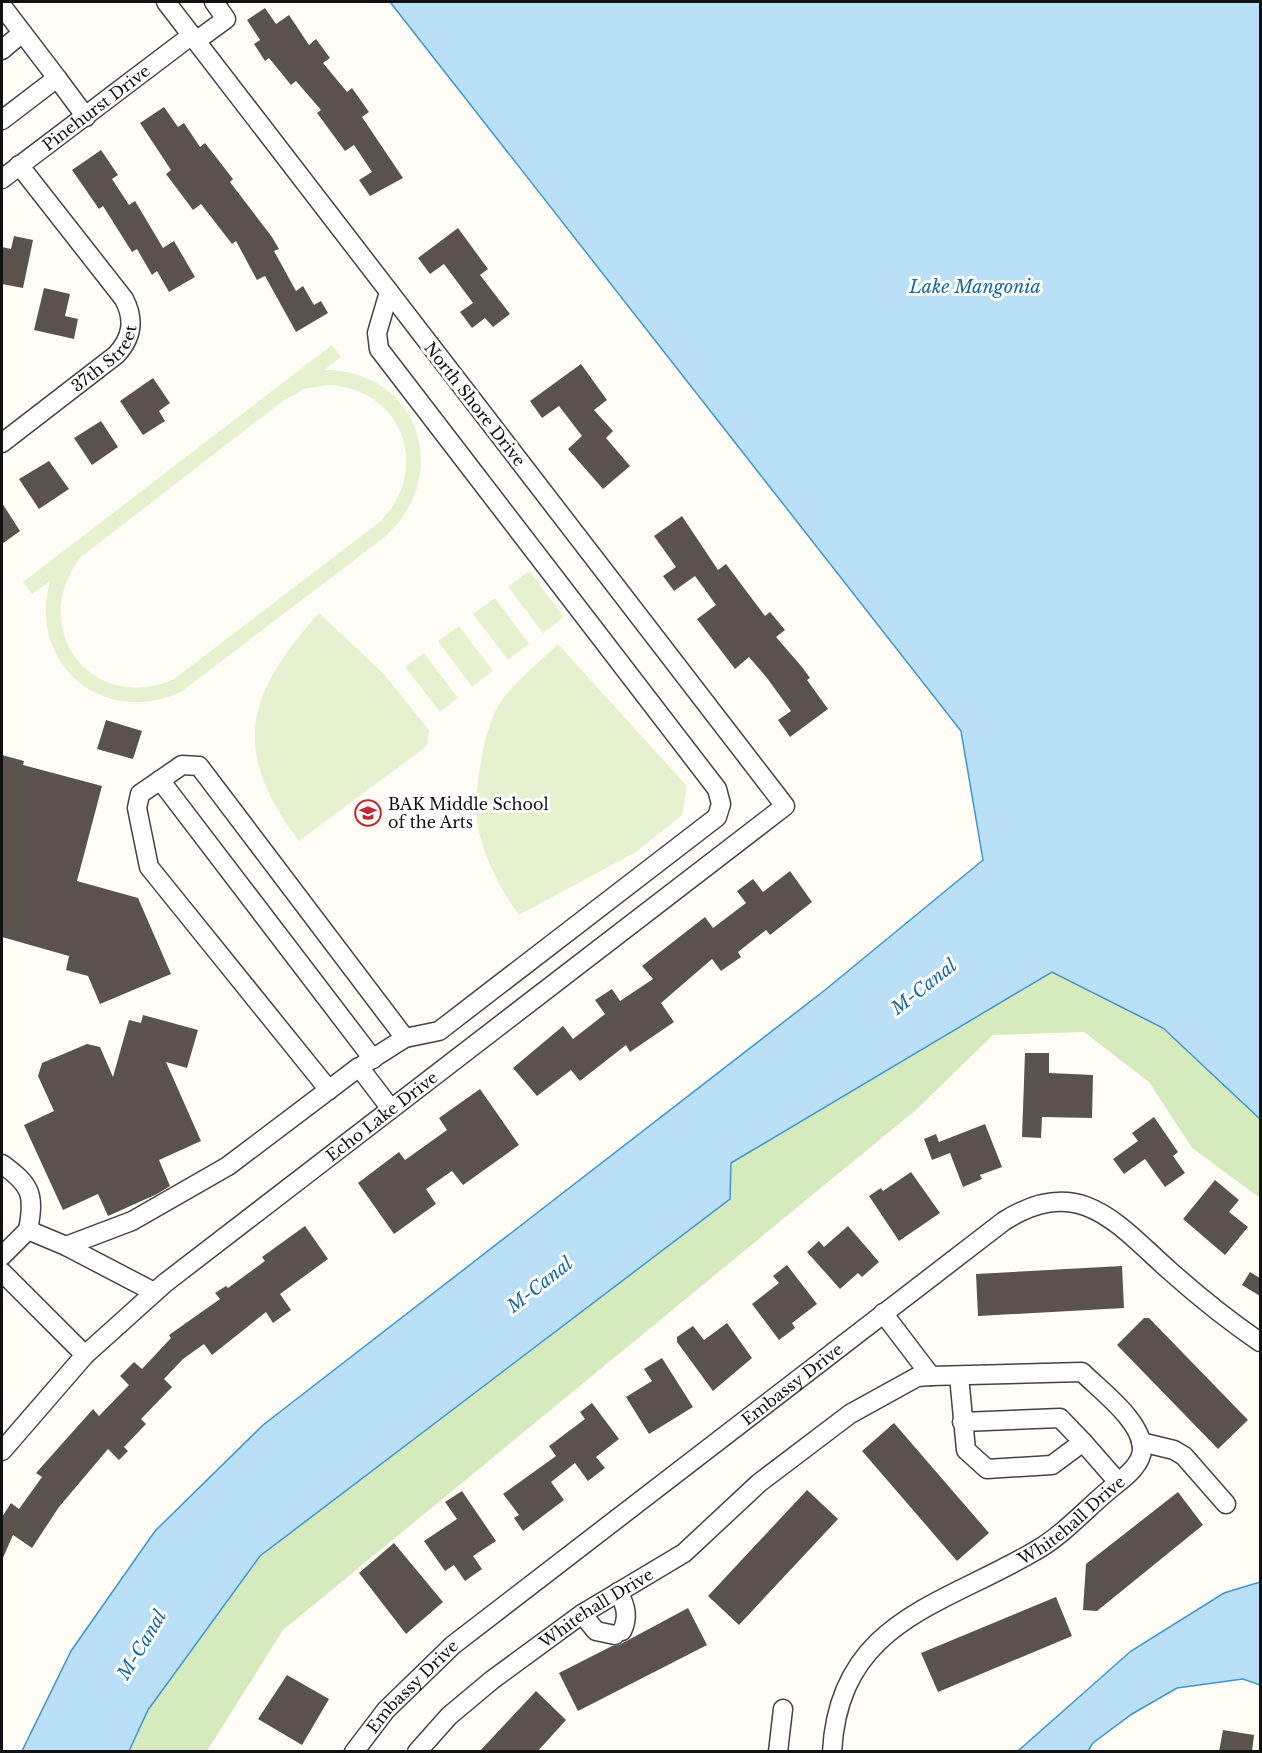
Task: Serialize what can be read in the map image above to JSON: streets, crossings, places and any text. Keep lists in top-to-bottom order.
{
  "streets": {
    "street": [
      "Pinehurst Drive",
      "37th Street",
      "North Shore Drive",
      "Echo Lake Drive",
      "Embassy Drive",
      "Whitehall Drive"
    ]
  },
  "crossings": [
    ["Pinehurst Drive", "37th Street"],
    ["Pinehurst Drive", "North Shore Drive"],
    ["North Shore Drive", "Echo Lake Drive"]
  ],
  "water": ["Lake Mangonia", "M-Canal"],
  "places": {
    "school or university": ["BAK Middle School of the Arts"]
  }
}
